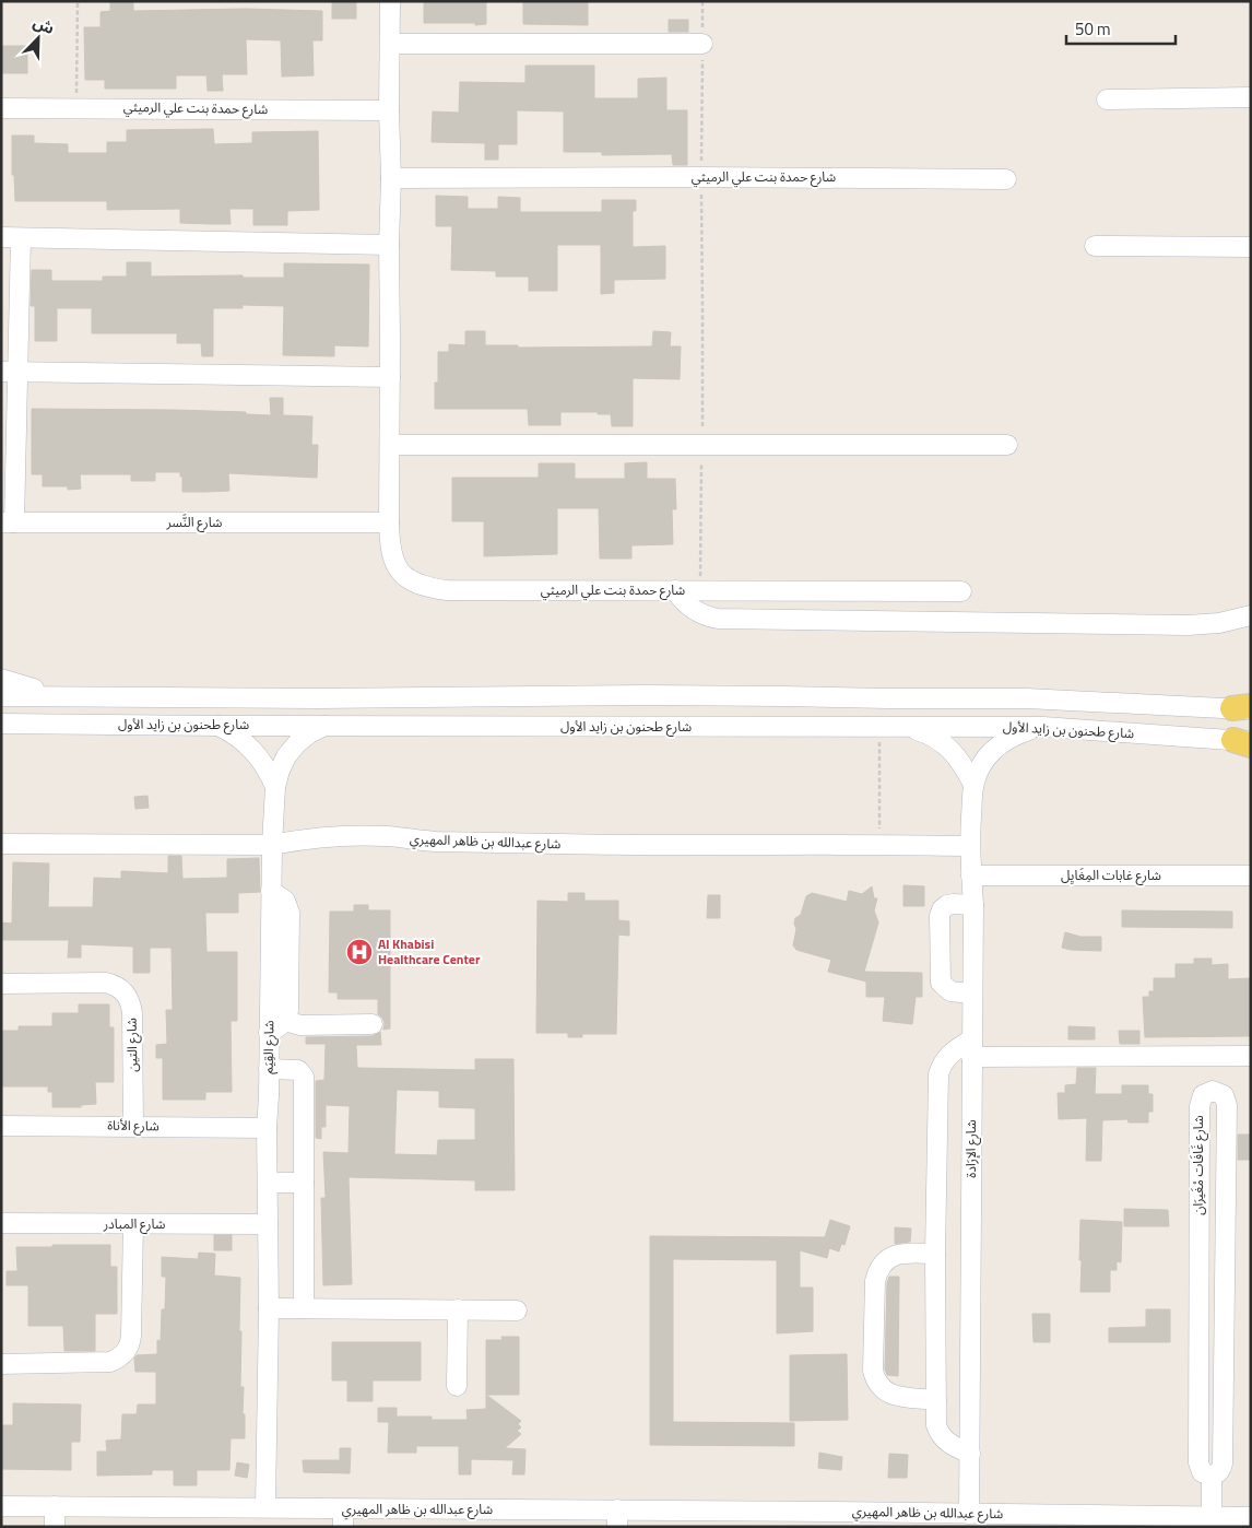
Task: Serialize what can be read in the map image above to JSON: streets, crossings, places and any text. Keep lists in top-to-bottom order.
{
  "streets": {
    "street": [
      "شارع حمدة بنت علي الرميثي",
      "شارع النَّسر",
      "شارع طحنون بن زايد الأول",
      "شارع عبدالله بن ظاهر المهيري",
      "شارع غابات المِغَايِل",
      "شارع التين",
      "شارع القِيَم",
      "شارع الأناة",
      "شارع الإرَادة",
      "شارع غَافَات مْغَيرَان",
      "شارع المبادر"
    ]
  },
  "crossings": [
    ["شارع حمدة بنت علي الرميثي", "شارع النَّسر"],
    ["شارع طحنون بن زايد الأول", "شارع القِيَم"],
    ["شارع طحنون بن زايد الأول", "شارع الإرَادة"],
    ["شارع عبدالله بن ظاهر المهيري", "شارع القِيَم"],
    ["شارع عبدالله بن ظاهر المهيري", "شارع الإرَادة"],
    ["شارع عبدالله بن ظاهر المهيري", "شارع غَافَات مْغَيرَان"],
    ["شارع غابات المِغَايِل", "شارع الإرَادة"],
    ["شارع التين", "شارع الأناة"],
    ["شارع القِيَم", "شارع الأناة"],
    ["شارع القِيَم", "شارع المبادر"]
  ],
  "places": {
    "hospital": ["Al Khabisi Healthcare Center"]
  },
  "scale_bar": "50 m",
  "north": "top right"
}
